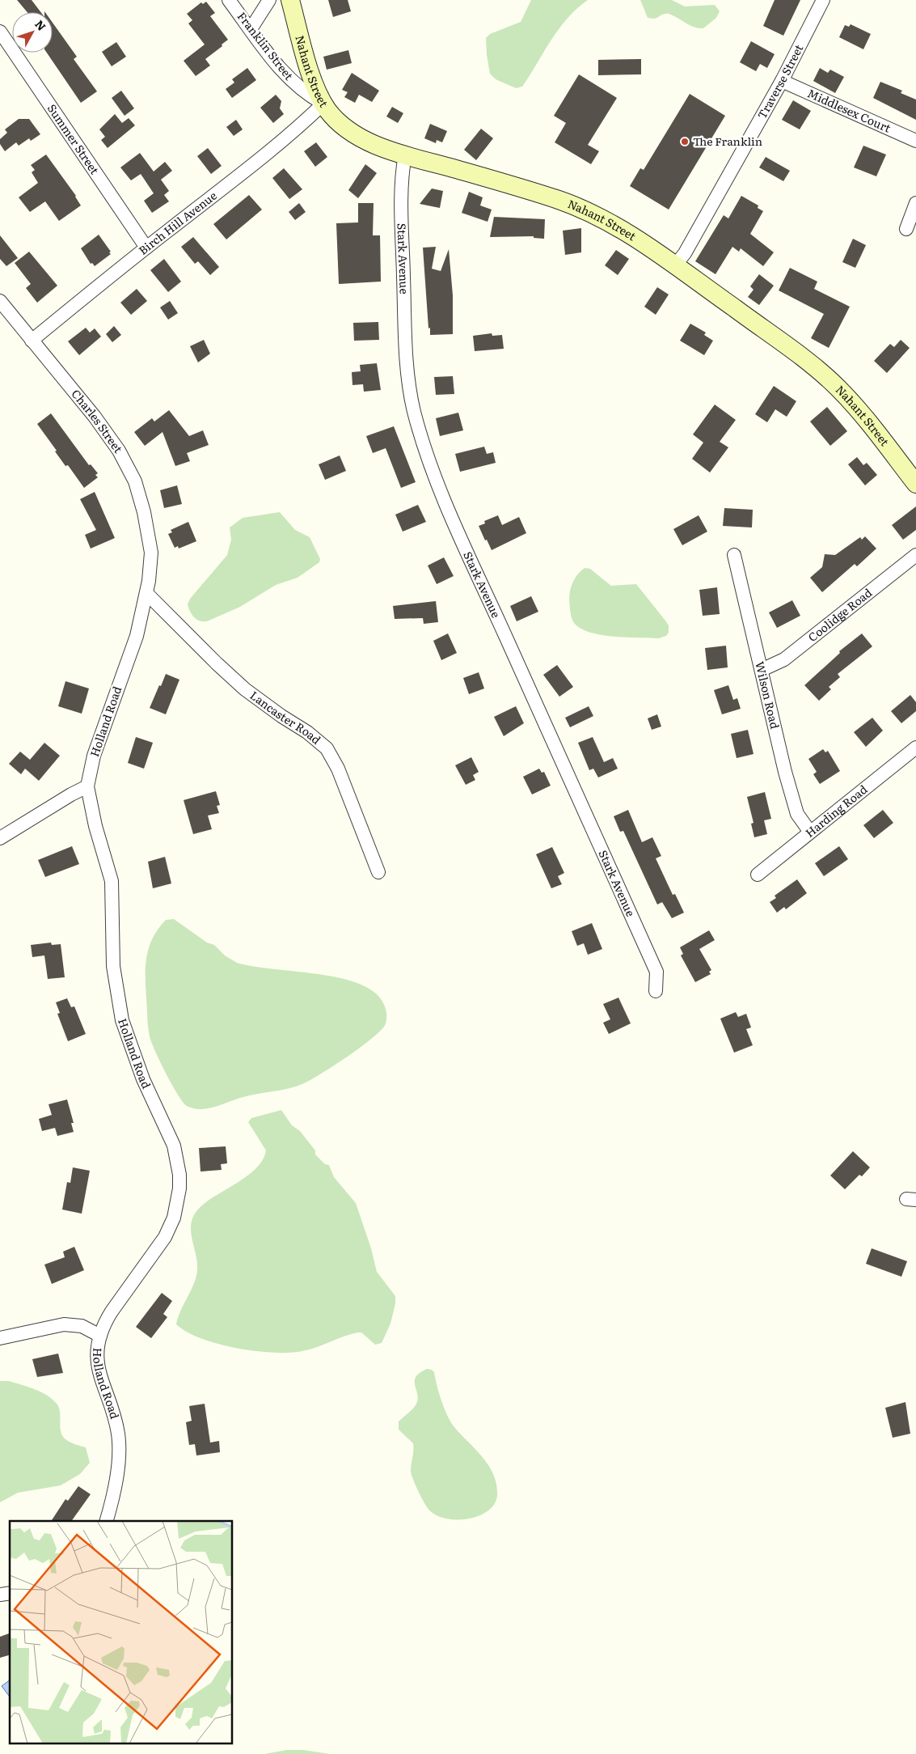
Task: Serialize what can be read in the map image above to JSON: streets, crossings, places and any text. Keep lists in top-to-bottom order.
{
  "streets": {
    "main road": ["Nahant Street"],
    "street": [
      "Franklin Street",
      "Traverse Street",
      "Middlesex Court",
      "Summer Street",
      "Birch Hill Avenue",
      "Stark Avenue",
      "Charles Street",
      "Coolidge Road",
      "Wilson Road",
      "Lancaster Road",
      "Holland Road",
      "Harding Road"
    ]
  },
  "crossings": [
    ["Franklin Street", "Nahant Street"],
    ["Franklin Street", "Birch Hill Avenue"],
    ["Nahant Street", "Traverse Street"],
    ["Nahant Street", "Birch Hill Avenue"],
    ["Nahant Street", "Stark Avenue"],
    ["Traverse Street", "Middlesex Court"],
    ["Summer Street", "Birch Hill Avenue"],
    ["Birch Hill Avenue", "Charles Street"],
    ["Charles Street", "Holland Road"],
    ["Coolidge Road", "Wilson Road"],
    ["Wilson Road", "Harding Road"],
    ["Lancaster Road", "Holland Road"]
  ],
  "places": ["The Franklin"],
  "north": "top right"
}
